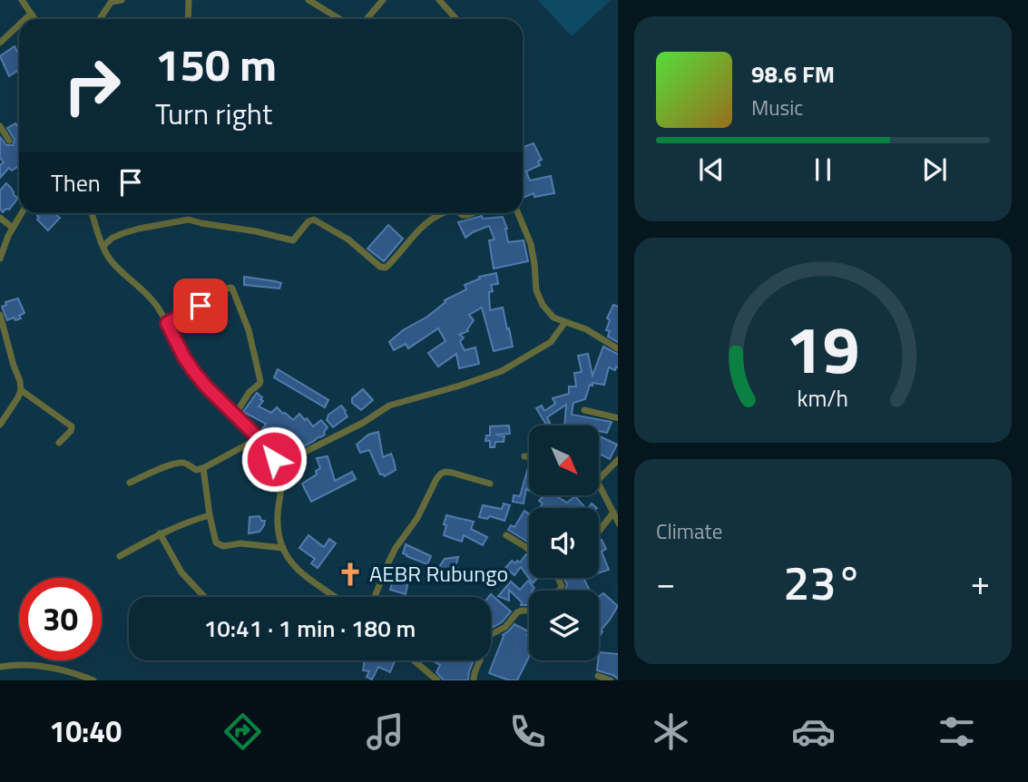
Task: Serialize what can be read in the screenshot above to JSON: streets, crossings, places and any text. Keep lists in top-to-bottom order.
{
  "places": {
    "church": ["AEBR Rubungo"]
  },
  "north": "bottom right",
  "page": {
    "turn": ["150 m", "Turn right"],
    "song": ["98.6 FM", "Music"],
    "then": "Then",
    "tile": "Climate",
    "heat": ["−", "23°", "+"],
    "limit": "30",
    "trip": "10:41 · 1 min · 180 m",
    "tabs": "10:40",
    "gauge": ["19", "km/h"]
  }
}
